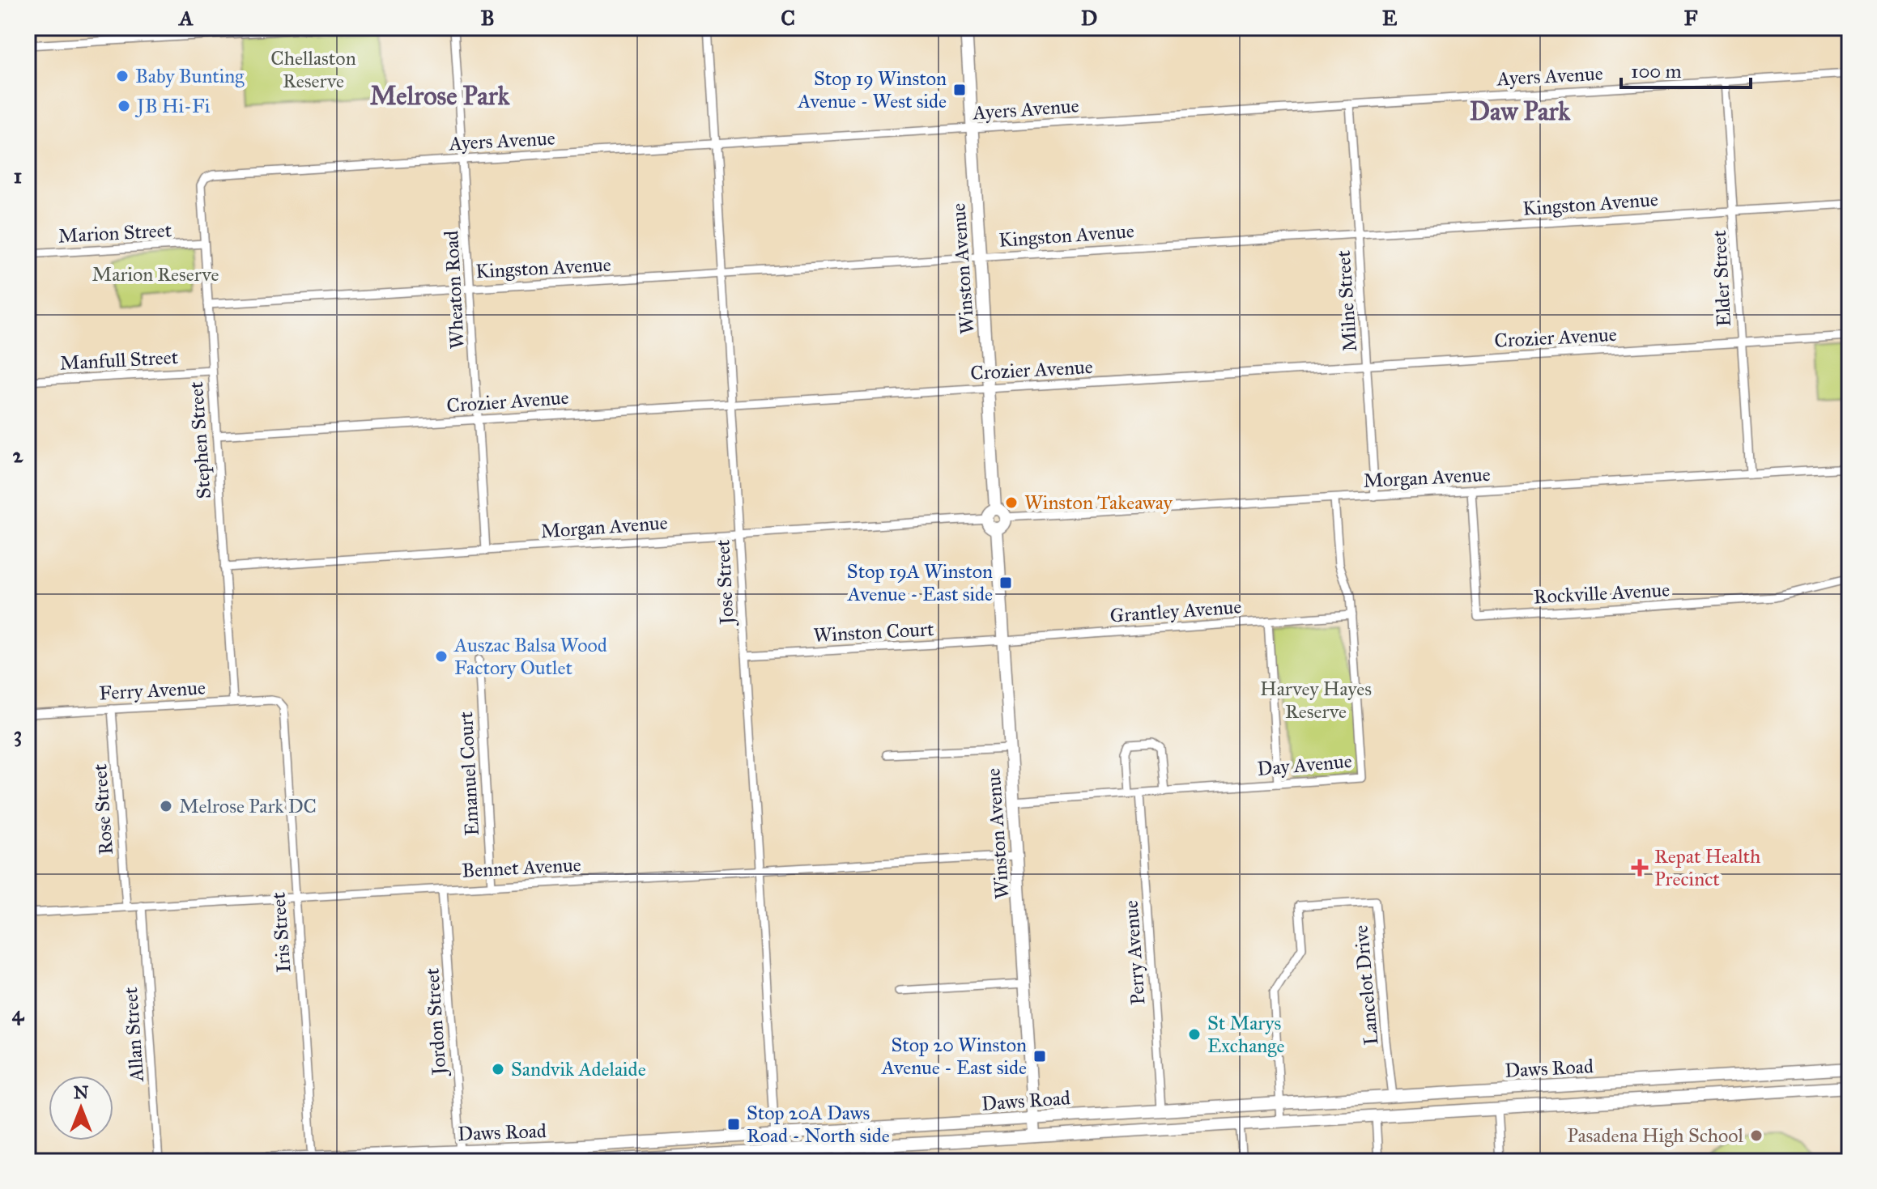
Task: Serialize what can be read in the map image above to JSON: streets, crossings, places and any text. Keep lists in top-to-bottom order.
{
  "streets": {
    "main road": ["Winston Avenue", "Daws Road"],
    "street": [
      "Ayers Avenue",
      "Kingston Avenue",
      "Marion Street",
      "Elder Street",
      "Wheaton Road",
      "Milne Street",
      "Crozier Avenue",
      "Manfull Street",
      "Stephen Street",
      "Morgan Avenue",
      "Jose Street",
      "Rockville Avenue",
      "Grantley Avenue",
      "Winston Court",
      "Ferry Avenue",
      "Day Avenue",
      "Emanuel Court",
      "Rose Street",
      "Bennet Avenue",
      "Iris Street",
      "Perry Avenue",
      "Lancelot Drive",
      "Jordon Street",
      "Allan Street"
    ]
  },
  "crossings": [
    ["Ayers Avenue", "Winston Avenue"],
    ["Ayers Avenue", "Elder Street"],
    ["Ayers Avenue", "Wheaton Road"],
    ["Ayers Avenue", "Milne Street"],
    ["Ayers Avenue", "Stephen Street"],
    ["Ayers Avenue", "Jose Street"],
    ["Kingston Avenue", "Winston Avenue"],
    ["Kingston Avenue", "Elder Street"],
    ["Kingston Avenue", "Wheaton Road"],
    ["Kingston Avenue", "Milne Street"],
    ["Kingston Avenue", "Stephen Street"],
    ["Kingston Avenue", "Jose Street"],
    ["Marion Street", "Stephen Street"],
    ["Winston Avenue", "Crozier Avenue"],
    ["Winston Avenue", "Morgan Avenue"],
    ["Winston Avenue", "Grantley Avenue"],
    ["Winston Avenue", "Winston Court"],
    ["Winston Avenue", "Day Avenue"],
    ["Winston Avenue", "Bennet Avenue"],
    ["Winston Avenue", "Daws Road"],
    ["Elder Street", "Crozier Avenue"],
    ["Elder Street", "Morgan Avenue"],
    ["Wheaton Road", "Crozier Avenue"],
    ["Wheaton Road", "Morgan Avenue"],
    ["Milne Street", "Crozier Avenue"],
    ["Milne Street", "Morgan Avenue"],
    ["Crozier Avenue", "Stephen Street"],
    ["Crozier Avenue", "Jose Street"],
    ["Manfull Street", "Stephen Street"],
    ["Stephen Street", "Morgan Avenue"],
    ["Stephen Street", "Ferry Avenue"],
    ["Morgan Avenue", "Jose Street"],
    ["Morgan Avenue", "Rockville Avenue"],
    ["Morgan Avenue", "Day Avenue"],
    ["Jose Street", "Winston Court"],
    ["Jose Street", "Bennet Avenue"],
    ["Jose Street", "Daws Road"],
    ["Grantley Avenue", "Winston Court"],
    ["Grantley Avenue", "Day Avenue"],
    ["Ferry Avenue", "Rose Street"],
    ["Ferry Avenue", "Iris Street"],
    ["Day Avenue", "Perry Avenue"],
    ["Emanuel Court", "Bennet Avenue"],
    ["Rose Street", "Bennet Avenue"],
    ["Bennet Avenue", "Iris Street"],
    ["Bennet Avenue", "Jordon Street"],
    ["Bennet Avenue", "Allan Street"],
    ["Iris Street", "Daws Road"],
    ["Perry Avenue", "Daws Road"],
    ["Lancelot Drive", "Daws Road"],
    ["Jordon Street", "Daws Road"]
  ],
  "districts": ["Melrose Park", "Daw Park"],
  "parks": ["Chellaston Reserve", "Marion Reserve", "Harvey Hayes Reserve"],
  "places": {
    "other": [
      "Baby Bunting",
      "JB Hi-Fi",
      "Winston Takeaway",
      "Auszac Balsa Wood Factory Outlet",
      "Melrose Park DC",
      "St Marys Exchange",
      "Sandvik Adelaide",
      "Pasadena High School"
    ],
    "transit": [
      "Stop 19 Winston Avenue - West side",
      "Stop 19A Winston Avenue - East side",
      "Stop 20 Winston Avenue - East side",
      "Stop 20A Daws Road - North side"
    ],
    "health": ["Repat Health Precinct"]
  },
  "scale_bar": "100 m",
  "north": "top",
  "grid": {
    "columns": [
      "A",
      "B",
      "C",
      "D",
      "E",
      "F"
    ],
    "rows": [
      "1",
      "2",
      "3",
      "4"
    ]
  }
}
